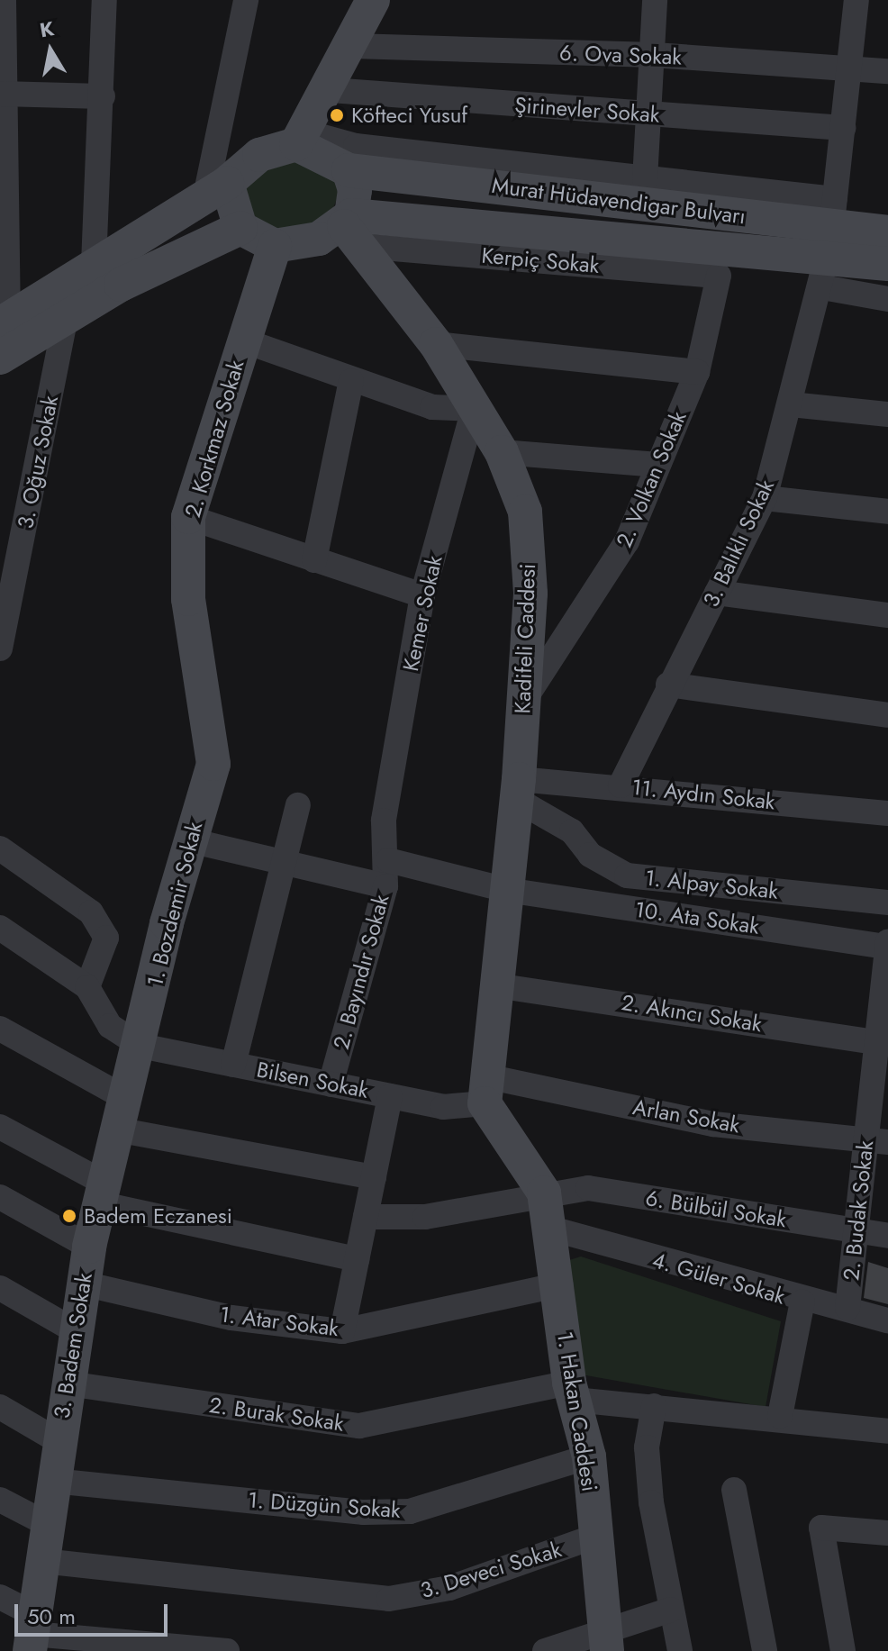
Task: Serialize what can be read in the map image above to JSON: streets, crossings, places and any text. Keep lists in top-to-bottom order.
{
  "streets": {
    "street": [
      "6. Ova Sokak",
      "Şirinevler Sokak",
      "Murat Hüdavendigar Bulvarı",
      "Kerpiç Sokak",
      "2. Korkmaz Sokak",
      "3. Oğuz Sokak",
      "2. Volkan Sokak",
      "3. Balıklı Sokak",
      "Kemer Sokak",
      "Kadifeli Caddesi",
      "11. Aydın Sokak",
      "1. Alpay Sokak",
      "1. Bozdemir Sokak",
      "10. Ata Sokak",
      "2. Bayındır Sokak",
      "2. Akıncı Sokak",
      "Bilsen Sokak",
      "Arlan Sokak",
      "6. Bülbül Sokak",
      "2. Budak Sokak",
      "4. Güler Sokak",
      "1. Atar Sokak",
      "3. Badem Sokak",
      "1. Hakan Caddesi",
      "2. Burak Sokak",
      "1. Düzgün Sokak",
      "3. Deveci Sokak"
    ]
  },
  "crossings": [
    ["6. Ova Sokak", "3. Balıklı Sokak"],
    ["Şirinevler Sokak", "3. Balıklı Sokak"],
    ["Murat Hüdavendigar Bulvarı", "Kerpiç Sokak"],
    ["Murat Hüdavendigar Bulvarı", "2. Korkmaz Sokak"],
    ["Murat Hüdavendigar Bulvarı", "3. Balıklı Sokak"],
    ["Murat Hüdavendigar Bulvarı", "Kadifeli Caddesi"],
    ["Kerpiç Sokak", "2. Korkmaz Sokak"],
    ["Kerpiç Sokak", "2. Volkan Sokak"],
    ["Kerpiç Sokak", "Kadifeli Caddesi"],
    ["2. Korkmaz Sokak", "Kadifeli Caddesi"],
    ["2. Korkmaz Sokak", "1. Bozdemir Sokak"],
    ["2. Volkan Sokak", "Kadifeli Caddesi"],
    ["3. Balıklı Sokak", "11. Aydın Sokak"],
    ["Kemer Sokak", "Kadifeli Caddesi"],
    ["Kemer Sokak", "10. Ata Sokak"],
    ["Kemer Sokak", "2. Bayındır Sokak"],
    ["Kadifeli Caddesi", "11. Aydın Sokak"],
    ["Kadifeli Caddesi", "1. Alpay Sokak"],
    ["Kadifeli Caddesi", "10. Ata Sokak"],
    ["Kadifeli Caddesi", "2. Akıncı Sokak"],
    ["Kadifeli Caddesi", "Bilsen Sokak"],
    ["Kadifeli Caddesi", "Arlan Sokak"],
    ["Kadifeli Caddesi", "1. Hakan Caddesi"],
    ["11. Aydın Sokak", "1. Alpay Sokak"],
    ["1. Bozdemir Sokak", "2. Bayındır Sokak"],
    ["1. Bozdemir Sokak", "Bilsen Sokak"],
    ["1. Bozdemir Sokak", "3. Badem Sokak"],
    ["10. Ata Sokak", "2. Budak Sokak"],
    ["2. Bayındır Sokak", "Bilsen Sokak"],
    ["2. Akıncı Sokak", "2. Budak Sokak"],
    ["Bilsen Sokak", "Arlan Sokak"],
    ["Bilsen Sokak", "3. Badem Sokak"],
    ["Bilsen Sokak", "1. Hakan Caddesi"],
    ["Arlan Sokak", "2. Budak Sokak"],
    ["Arlan Sokak", "1. Hakan Caddesi"],
    ["6. Bülbül Sokak", "2. Budak Sokak"],
    ["6. Bülbül Sokak", "1. Hakan Caddesi"],
    ["2. Budak Sokak", "4. Güler Sokak"],
    ["4. Güler Sokak", "1. Hakan Caddesi"],
    ["1. Atar Sokak", "3. Badem Sokak"],
    ["1. Atar Sokak", "1. Hakan Caddesi"],
    ["3. Badem Sokak", "2. Burak Sokak"],
    ["3. Badem Sokak", "1. Düzgün Sokak"],
    ["3. Badem Sokak", "3. Deveci Sokak"],
    ["1. Hakan Caddesi", "2. Burak Sokak"],
    ["1. Hakan Caddesi", "1. Düzgün Sokak"],
    ["1. Hakan Caddesi", "3. Deveci Sokak"]
  ],
  "places": ["Köfteci Yusuf", "Badem Eczanesi"],
  "scale_bar": "50 m",
  "north": "top"
}
